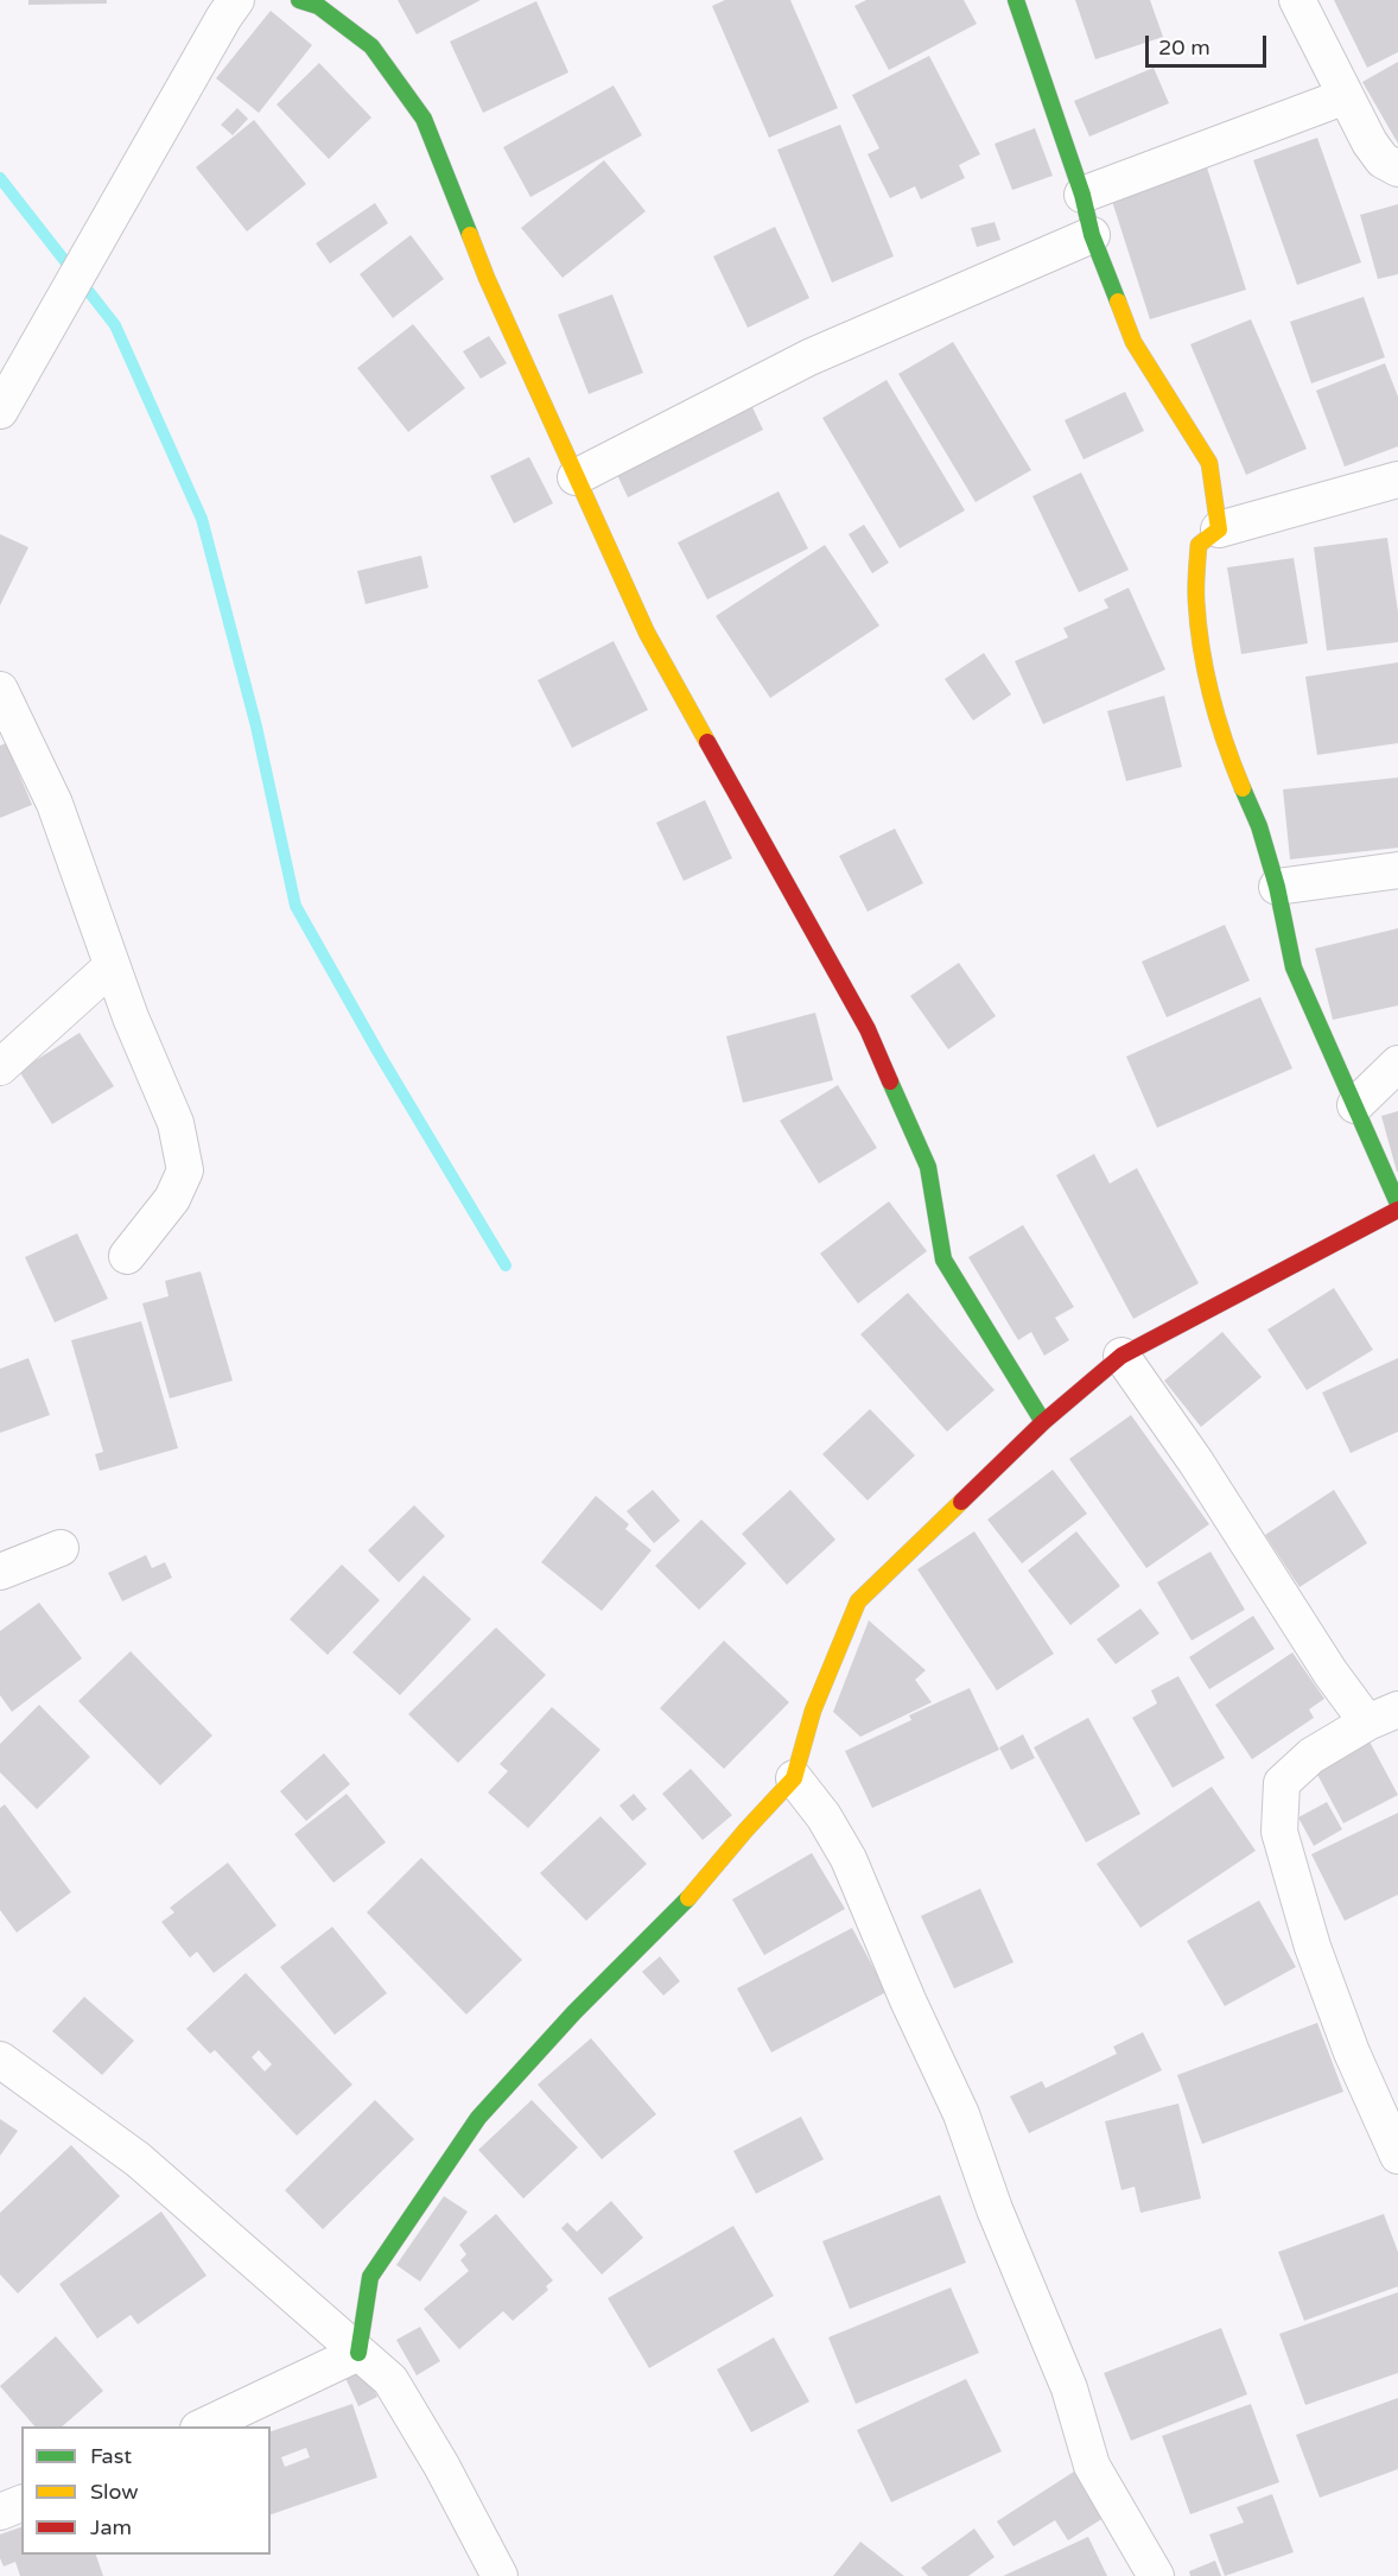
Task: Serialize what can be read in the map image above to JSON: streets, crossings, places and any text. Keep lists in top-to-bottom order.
{
  "legend": ["Fast", "Slow", "Jam"],
  "scale_bar": "20 m"
}
